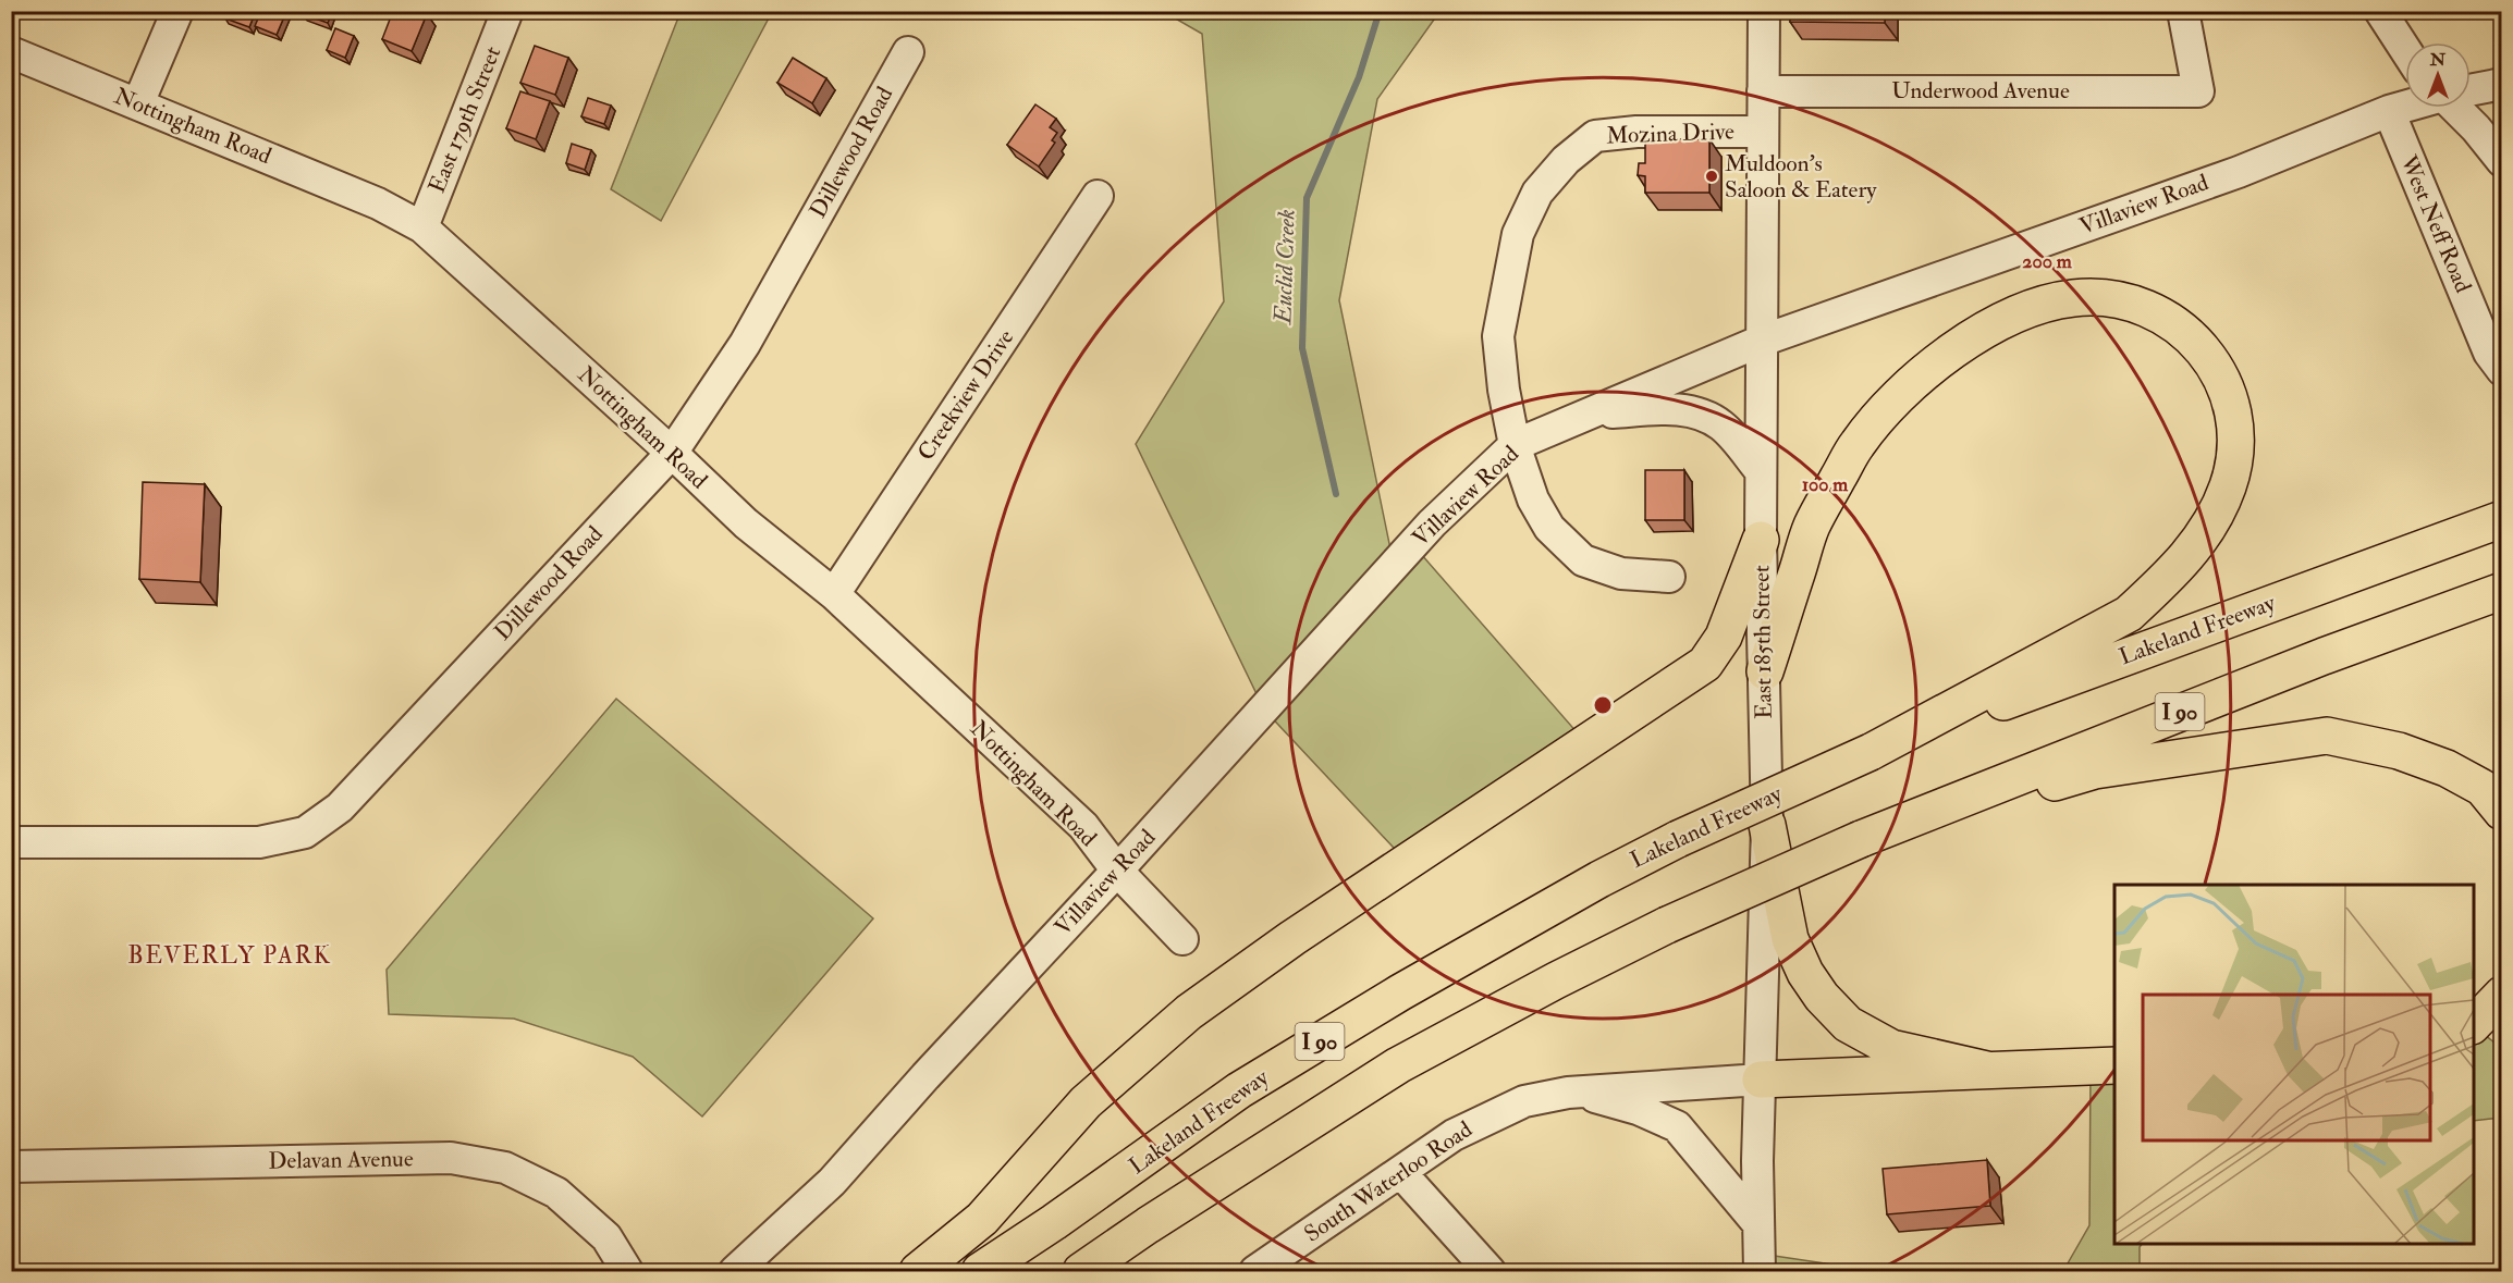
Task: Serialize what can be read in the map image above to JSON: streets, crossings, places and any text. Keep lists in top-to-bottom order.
{
  "streets": {
    "highway": ["Lakeland Freeway", "I 90"],
    "street": [
      "Underwood Avenue",
      "East 179th Street",
      "Nottingham Road",
      "Mozina Drive",
      "Dillewood Road",
      "Villaview Road",
      "West Neff Road",
      "Creekview Drive",
      "East 185th Street",
      "Delavan Avenue",
      "South Waterloo Road"
    ]
  },
  "crossings": [
    ["Underwood Avenue", "East 185th Street"],
    ["East 179th Street", "Nottingham Road"],
    ["Nottingham Road", "Dillewood Road"],
    ["Nottingham Road", "Villaview Road"],
    ["Nottingham Road", "Creekview Drive"],
    ["Mozina Drive", "Villaview Road"],
    ["Mozina Drive", "East 185th Street"],
    ["Villaview Road", "West Neff Road"],
    ["Villaview Road", "East 185th Street"],
    ["East 185th Street", "South Waterloo Road"]
  ],
  "districts": ["BEVERLY PARK"],
  "water": ["Euclid Creek"],
  "places": ["Muldoon's Saloon & Eatery"],
  "north": "top",
  "rings": ["200 m", "100 m"]
}
